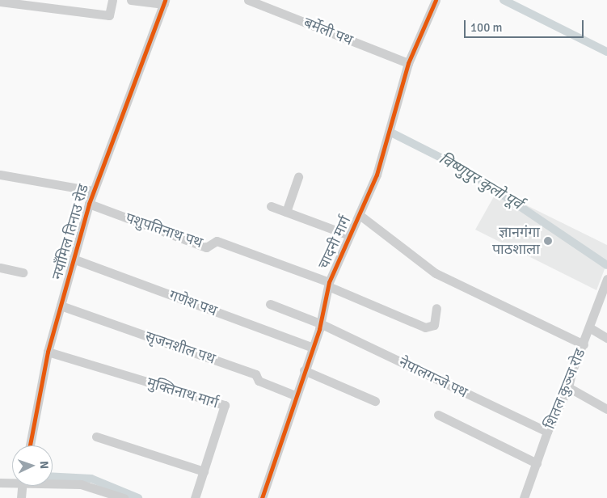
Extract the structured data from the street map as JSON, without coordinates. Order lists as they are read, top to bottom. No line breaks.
{"streets":{"street":["बर्मेली पथ","पशुपतिनाथ पथ","नयाँमिल तिनाउ रोड","चादनी मार्ग","गणेश पथ","सृजनशील पथ","नेपालगन्जे पथ","शितल कुञ्ज रोड","मुक्तिनाथ मार्ग"]},"crossings":[["बर्मेली पथ","चादनी मार्ग"],["पशुपतिनाथ पथ","नयाँमिल तिनाउ रोड"],["पशुपतिनाथ पथ","चादनी मार्ग"],["नयाँमिल तिनाउ रोड","गणेश पथ"],["नयाँमिल तिनाउ रोड","सृजनशील पथ"],["नयाँमिल तिनाउ रोड","मुक्तिनाथ मार्ग"],["चादनी मार्ग","गणेश पथ"],["चादनी मार्ग","सृजनशील पथ"],["चादनी मार्ग","नेपालगन्जे पथ"],["नेपालगन्जे पथ","शितल कुञ्ज रोड"]],"water":["विष्णुपुर कुलो पूर्व"],"places":["ज्ञानगंगा पाठशाला"],"scale_bar":"100 m","north":"right"}
